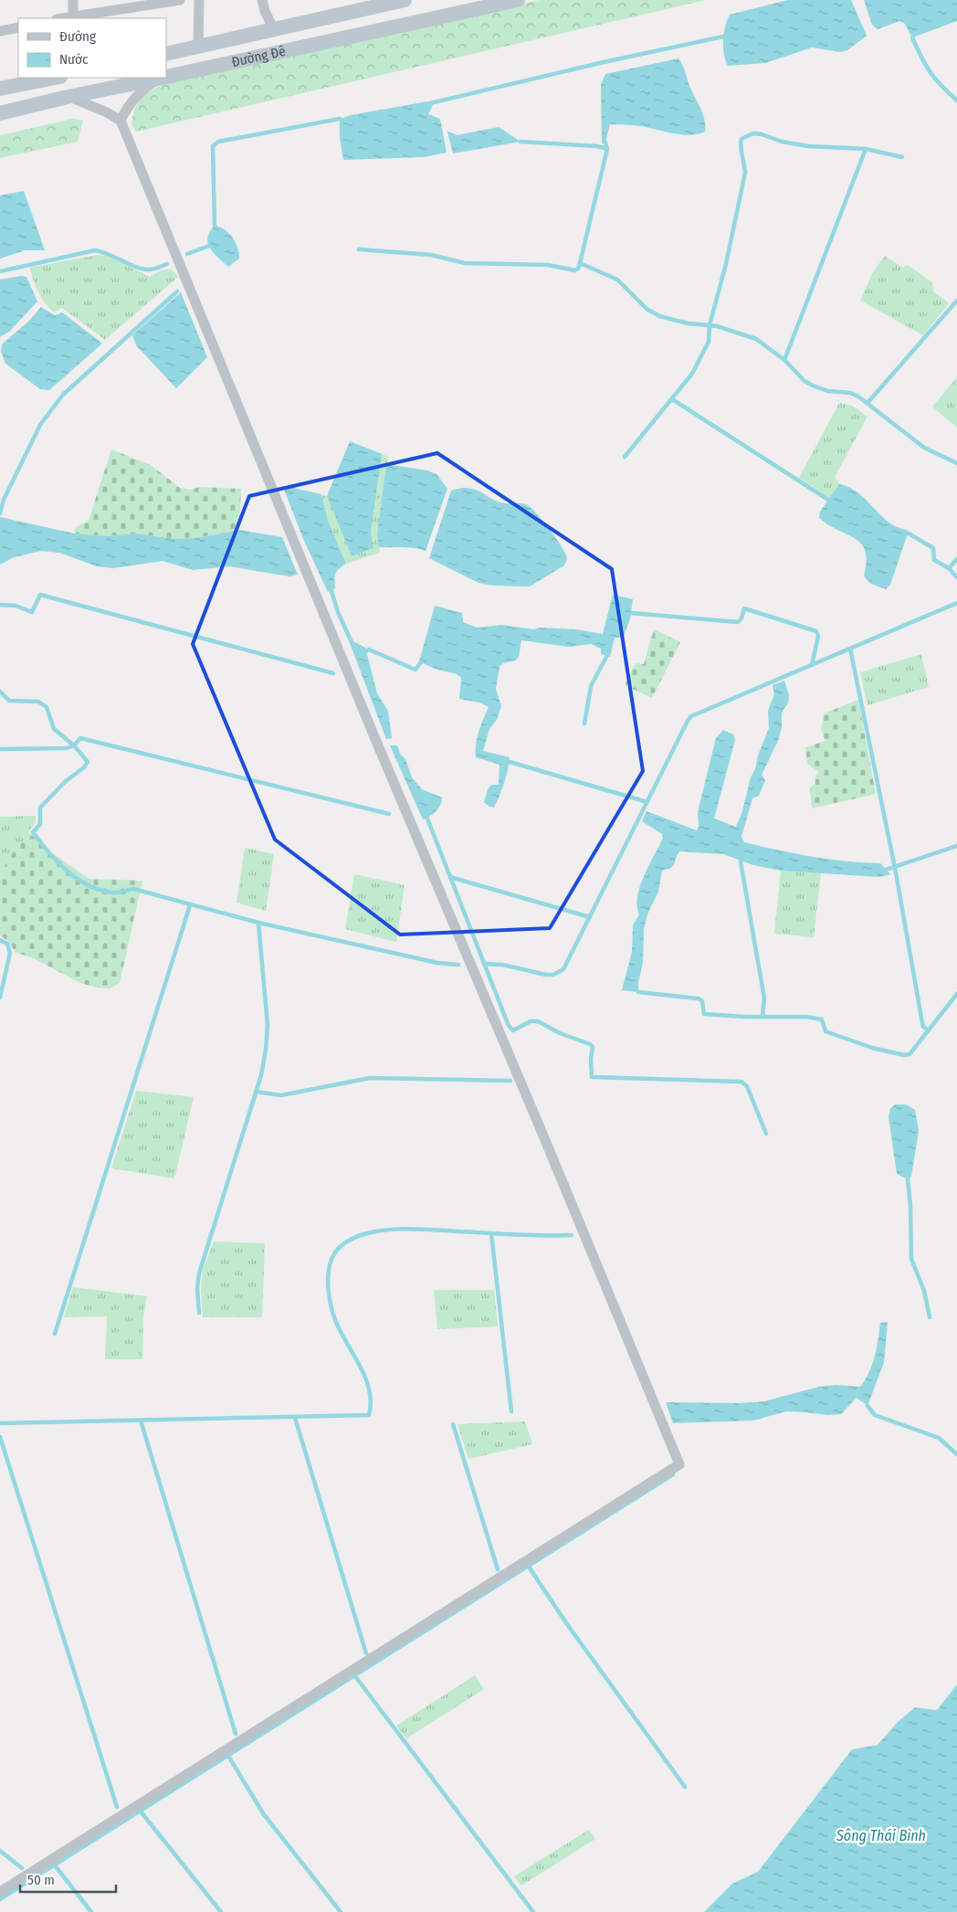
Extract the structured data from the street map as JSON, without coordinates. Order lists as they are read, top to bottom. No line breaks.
{"streets":{"street":["Đường Đê"]},"water":["Sông Thái Bình"],"legend":["Đường","Nước"],"scale_bar":"50 m"}
